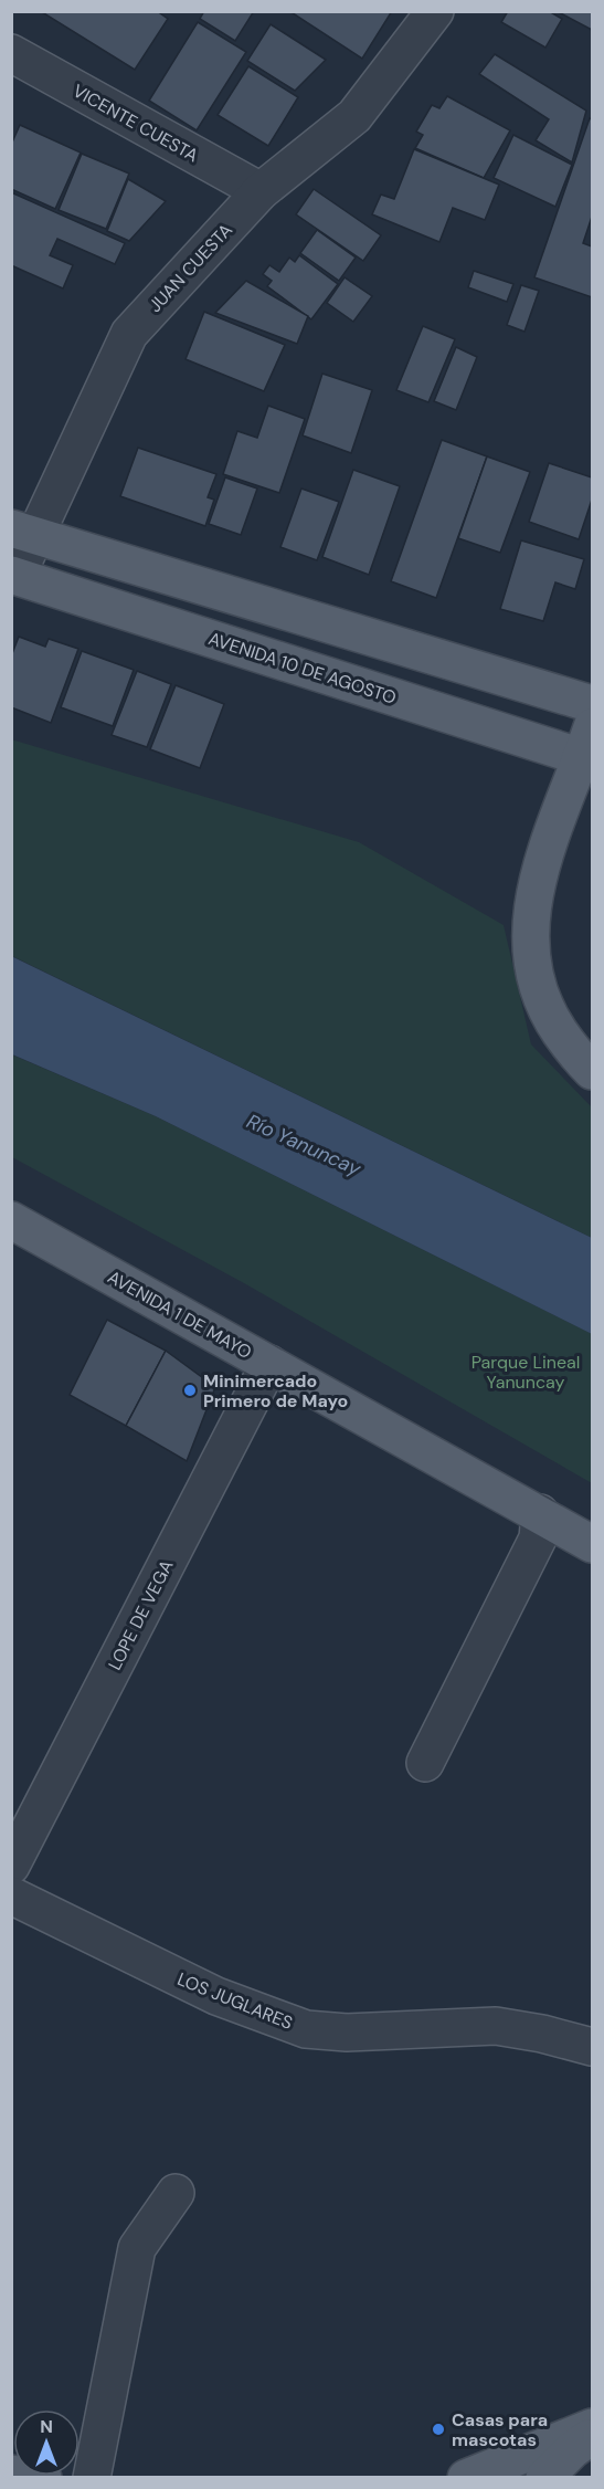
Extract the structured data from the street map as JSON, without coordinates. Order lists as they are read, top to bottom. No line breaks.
{"streets":{"main road":["AVENIDA 10 DE AGOSTO","AVENIDA 1 DE MAYO"],"street":["VICENTE CUESTA","JUAN CUESTA","LOPE DE VEGA","LOS JUGLARES"]},"crossings":[["VICENTE CUESTA","JUAN CUESTA"],["JUAN CUESTA","AVENIDA 10 DE AGOSTO"],["AVENIDA 1 DE MAYO","LOPE DE VEGA"]],"water":["Río Yanuncay"],"parks":["Parque Lineal Yanuncay"],"places":["Minimercado Primero de Mayo","Casas para mascotas"],"north":"top"}
